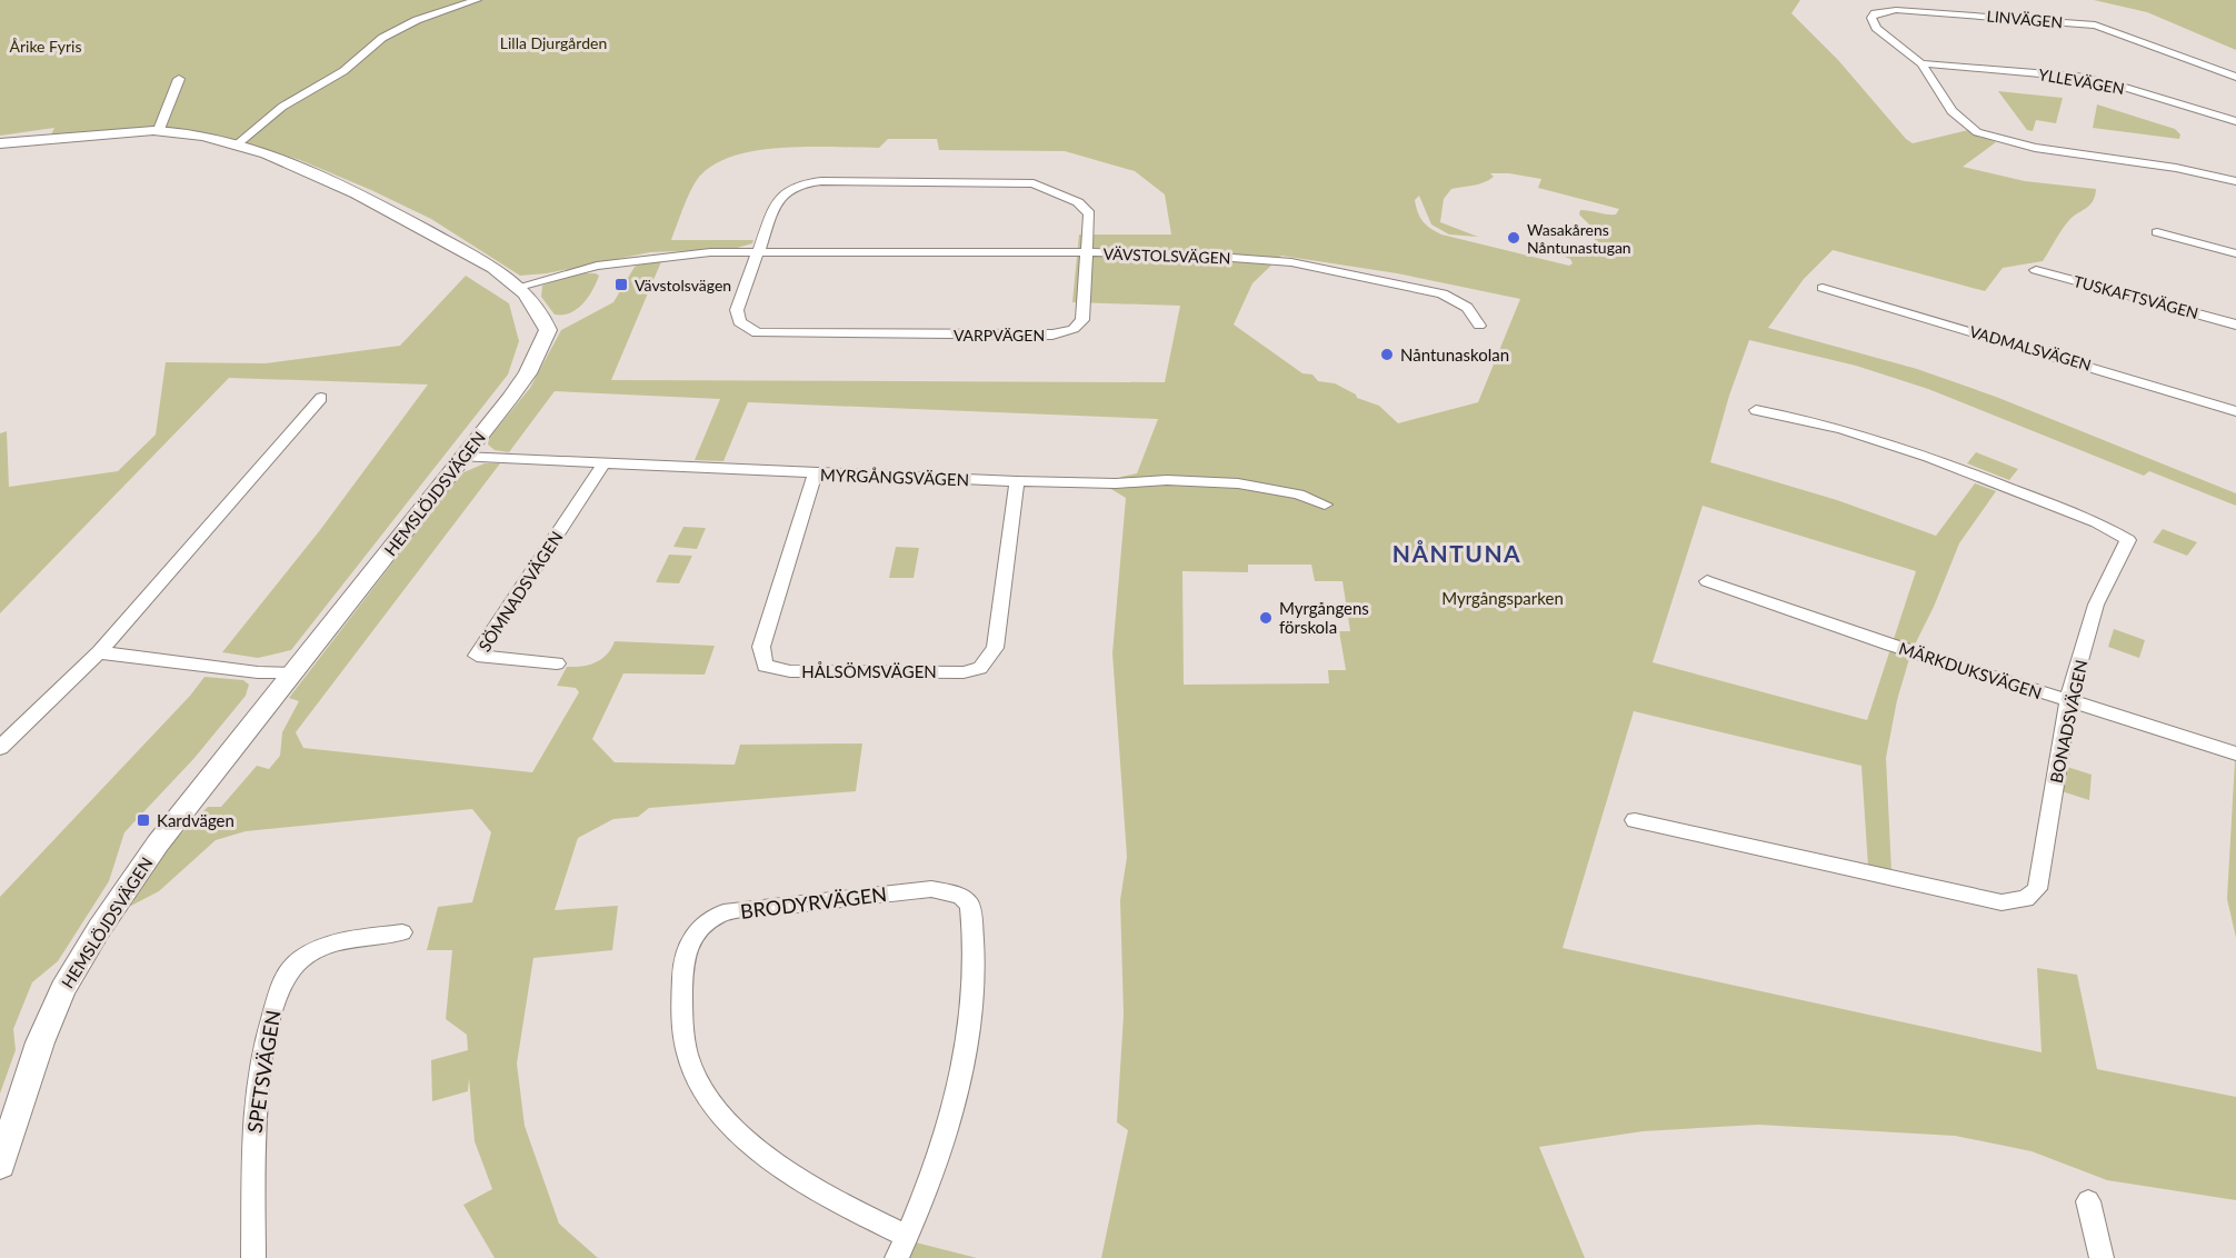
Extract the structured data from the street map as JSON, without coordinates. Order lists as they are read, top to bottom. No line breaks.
{"streets":{"street":["LINVÄGEN","YLLEVÄGEN","VÄVSTOLSVÄGEN","TUSKAFTSVÄGEN","VARPVÄGEN","VADMALSVÄGEN","MYRGÅNGSVÄGEN","HEMSLÖJDSVÄGEN","SÖMNADSVÄGEN","MÄRKDUKSVÄGEN","HÅLSÖMSVÄGEN","BONADSVÄGEN","BRODYRVÄGEN","SPETSVÄGEN"]},"crossings":[["LINVÄGEN","YLLEVÄGEN"],["VÄVSTOLSVÄGEN","VARPVÄGEN"],["VÄVSTOLSVÄGEN","HEMSLÖJDSVÄGEN"],["MYRGÅNGSVÄGEN","HEMSLÖJDSVÄGEN"],["MYRGÅNGSVÄGEN","SÖMNADSVÄGEN"],["MYRGÅNGSVÄGEN","HÅLSÖMSVÄGEN"],["MÄRKDUKSVÄGEN","BONADSVÄGEN"]],"districts":["NÅNTUNA"],"parks":["Lilla Djurgården","Årike Fyris","Myrgångsparken"],"places":{"other":["Wasakårens Nåntunastugan","Nåntunaskolan","Myrgångens förskola"],"transit":["Vävstolsvägen","Kardvägen"]}}
